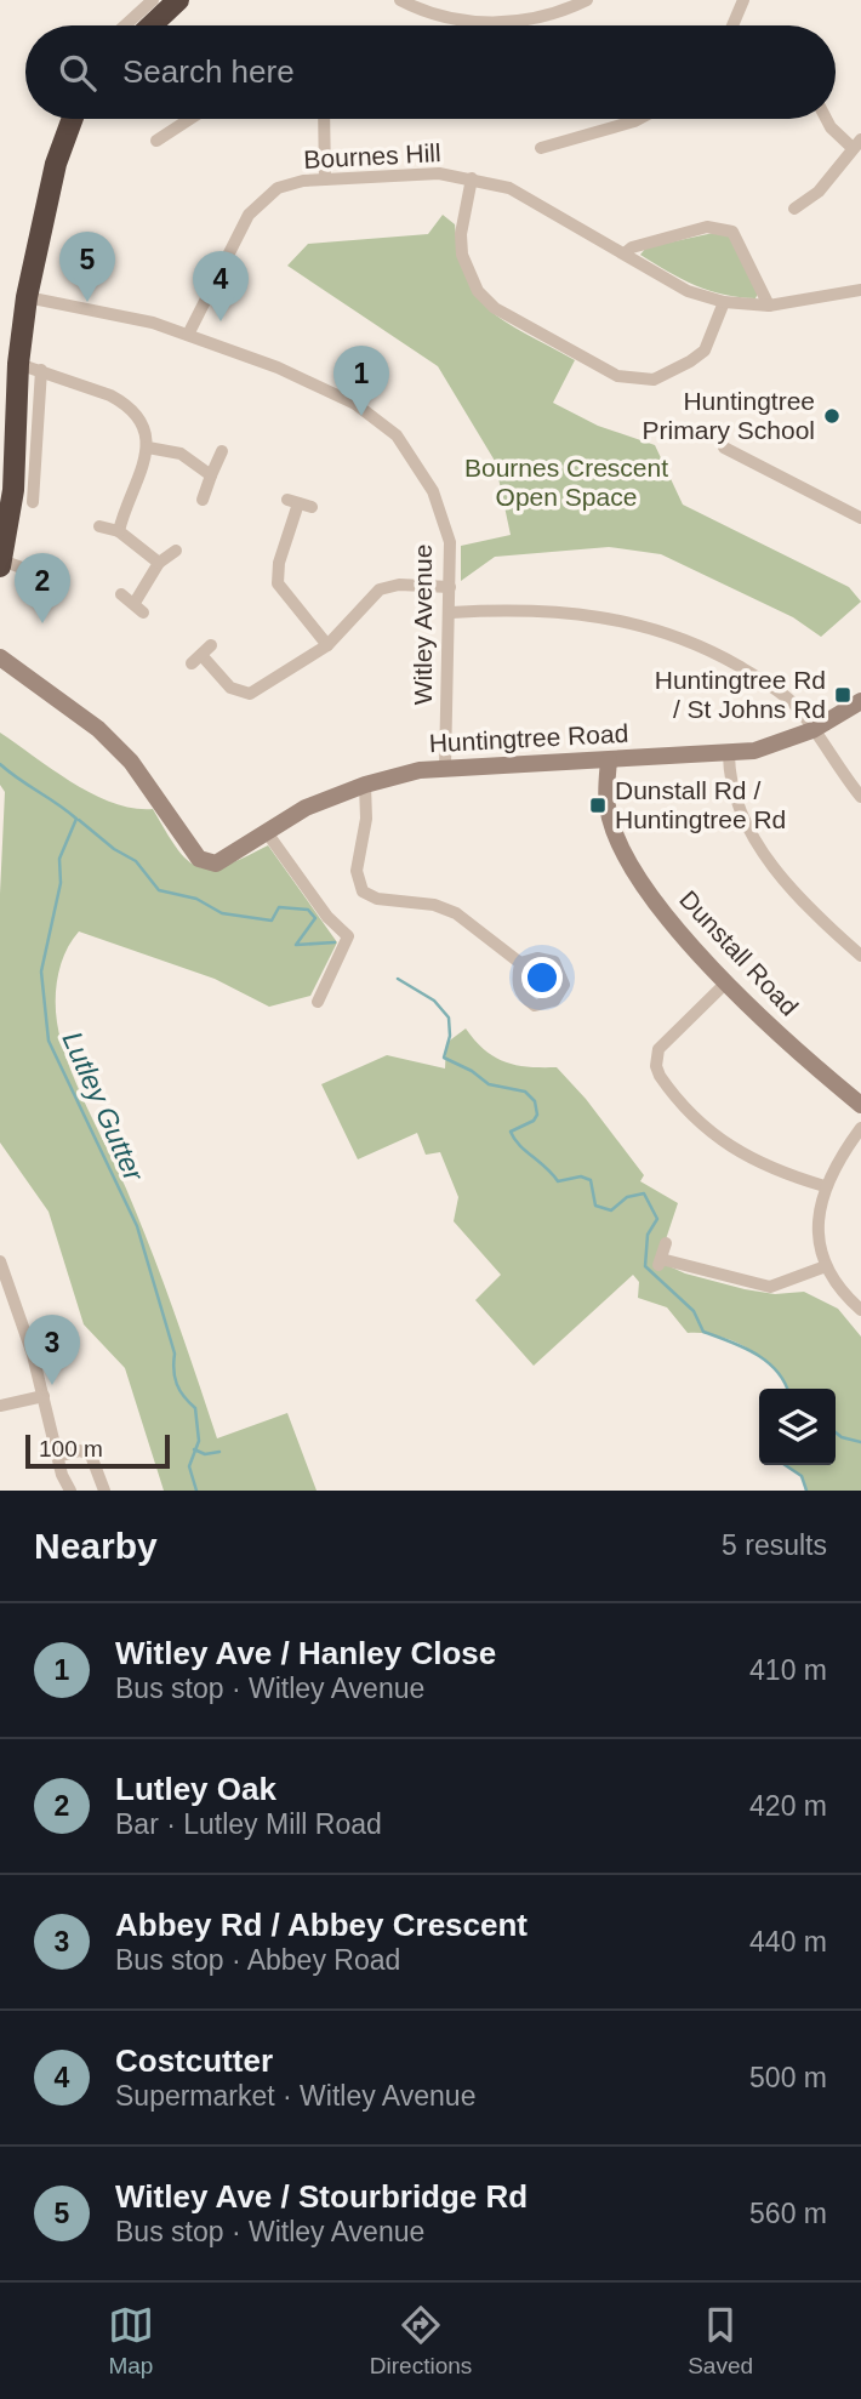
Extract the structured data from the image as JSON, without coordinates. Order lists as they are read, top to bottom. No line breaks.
{"streets":{"street":["Bournes Hill","Witley Avenue","Huntingtree Road","Dunstall Road"]},"crossings":[["Bournes Hill","Witley Avenue"],["Witley Avenue","Huntingtree Road"],["Huntingtree Road","Dunstall Road"]],"water":["Lutley Gutter"],"parks":["Bournes Crescent Open Space"],"places":{"other":["Huntingtree Primary School"],"transit":["Huntingtree Rd / St Johns Rd","Dunstall Rd / Huntingtree Rd"]},"scale_bar":"100 m","page":{"search":"Search here","pins":["5","4","1","2","3"],"scale":"100 m","heading":["Nearby","5 results"],"list":[{"mark":"1","name":"Witley Ave / Hanley Close","note":"Bus stop · Witley Avenue","value":"410 m"},{"mark":"2","name":"Lutley Oak","note":"Bar · Lutley Mill Road","value":"420 m"},{"mark":"3","name":"Abbey Rd / Abbey Crescent","note":"Bus stop · Abbey Road","value":"440 m"},{"mark":"4","name":"Costcutter","note":"Supermarket · Witley Avenue","value":"500 m"},{"mark":"5","name":"Witley Ave / Stourbridge Rd","note":"Bus stop · Witley Avenue","value":"560 m"}],"nav":["Map","Directions","Saved"]}}
